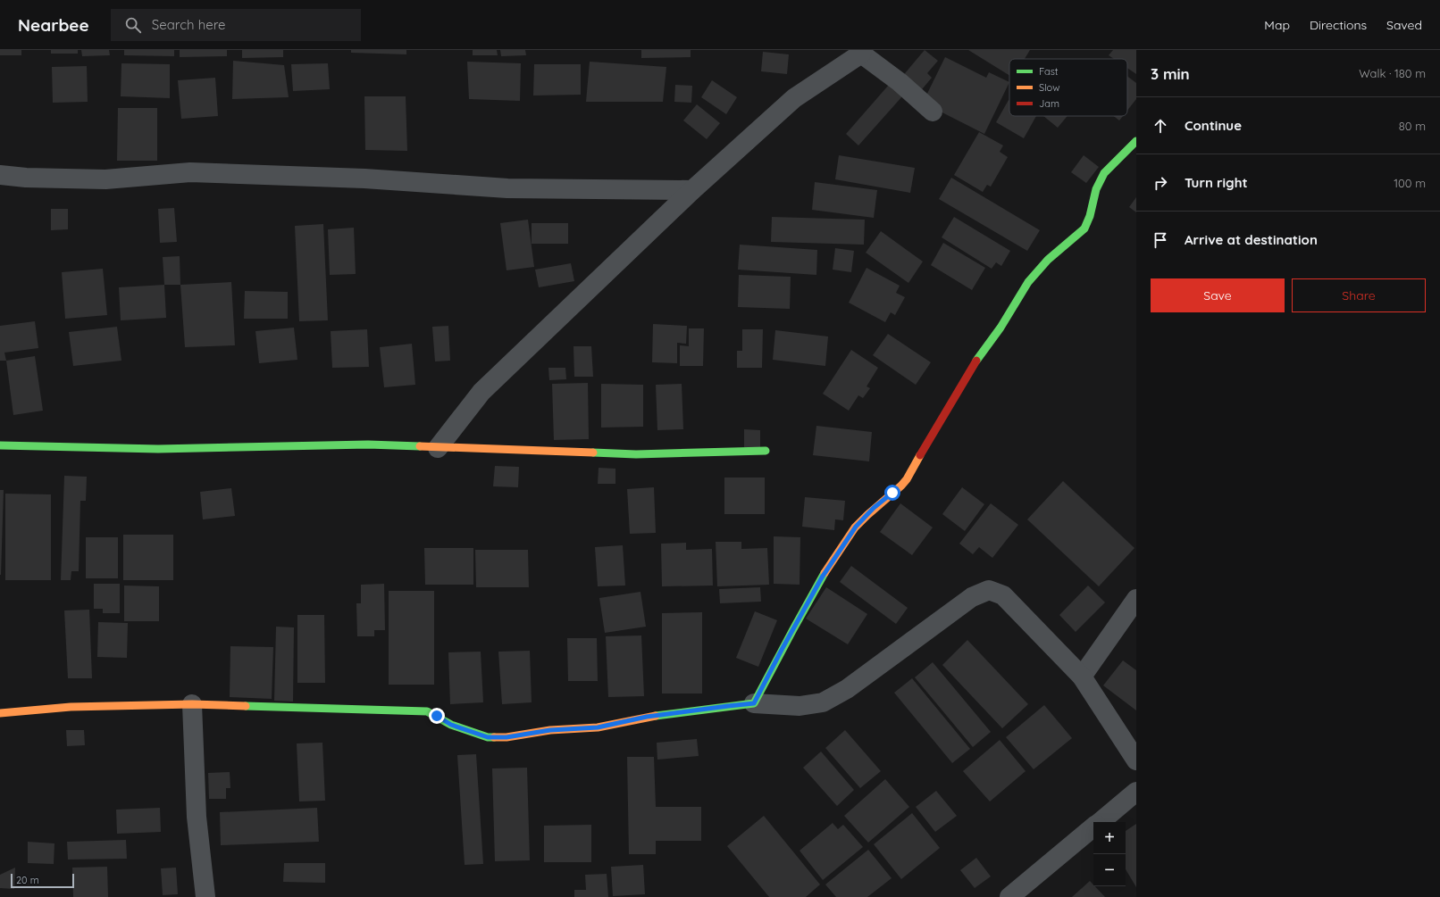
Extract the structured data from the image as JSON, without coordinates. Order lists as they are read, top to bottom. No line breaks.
{"legend":["Fast","Slow","Jam"],"scale_bar":"20 m","page":{"header":"Nearbee","search":"Search here","nav":["Map","Directions","Saved"],"heading":["3 min","Walk · 180 m"],"list":[["Continue","80 m"],["Turn right","100 m"],"Arrive at destination"],"buttons":["Save","Share"],"map_buttons":["+","−"],"scale":"20 m"}}
